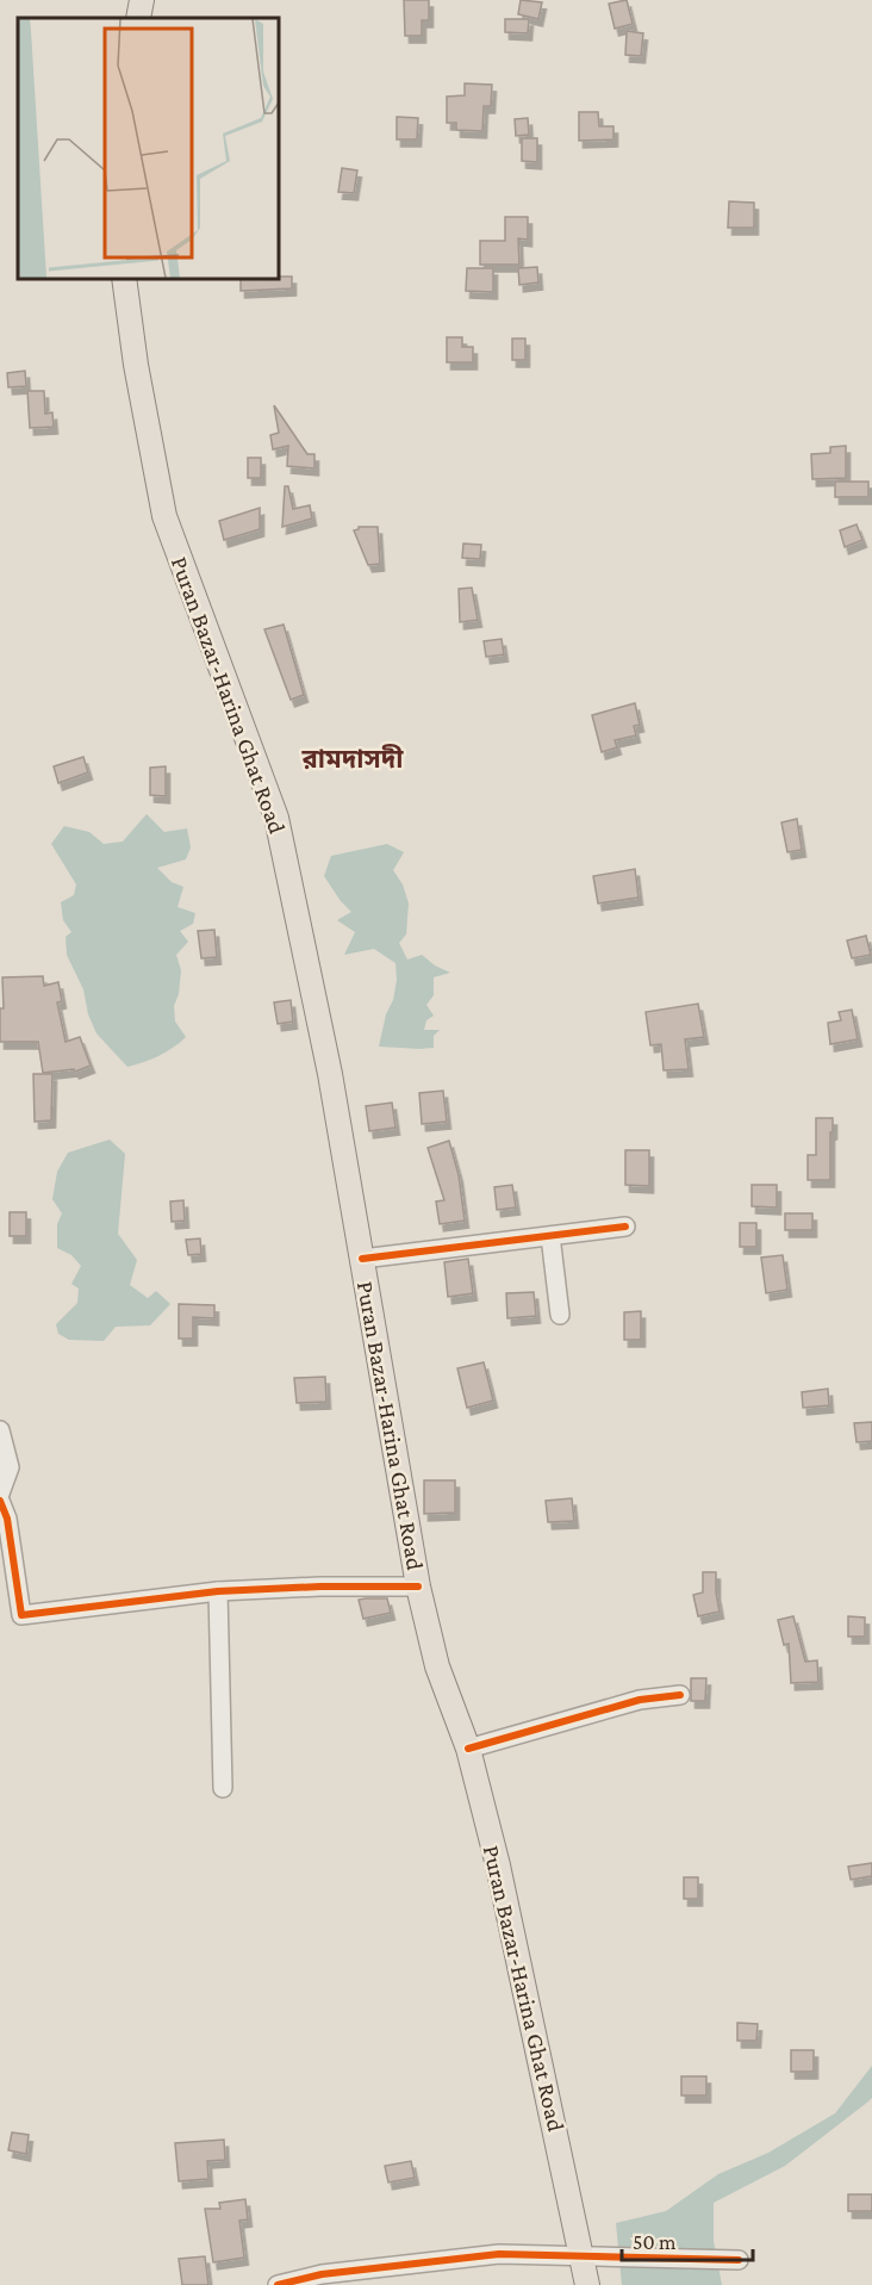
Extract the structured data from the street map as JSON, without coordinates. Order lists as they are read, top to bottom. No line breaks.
{"streets":{"main road":["Puran Bazar-Harina Ghat Road"]},"districts":["রামদাসদী"],"scale_bar":"50 m"}
